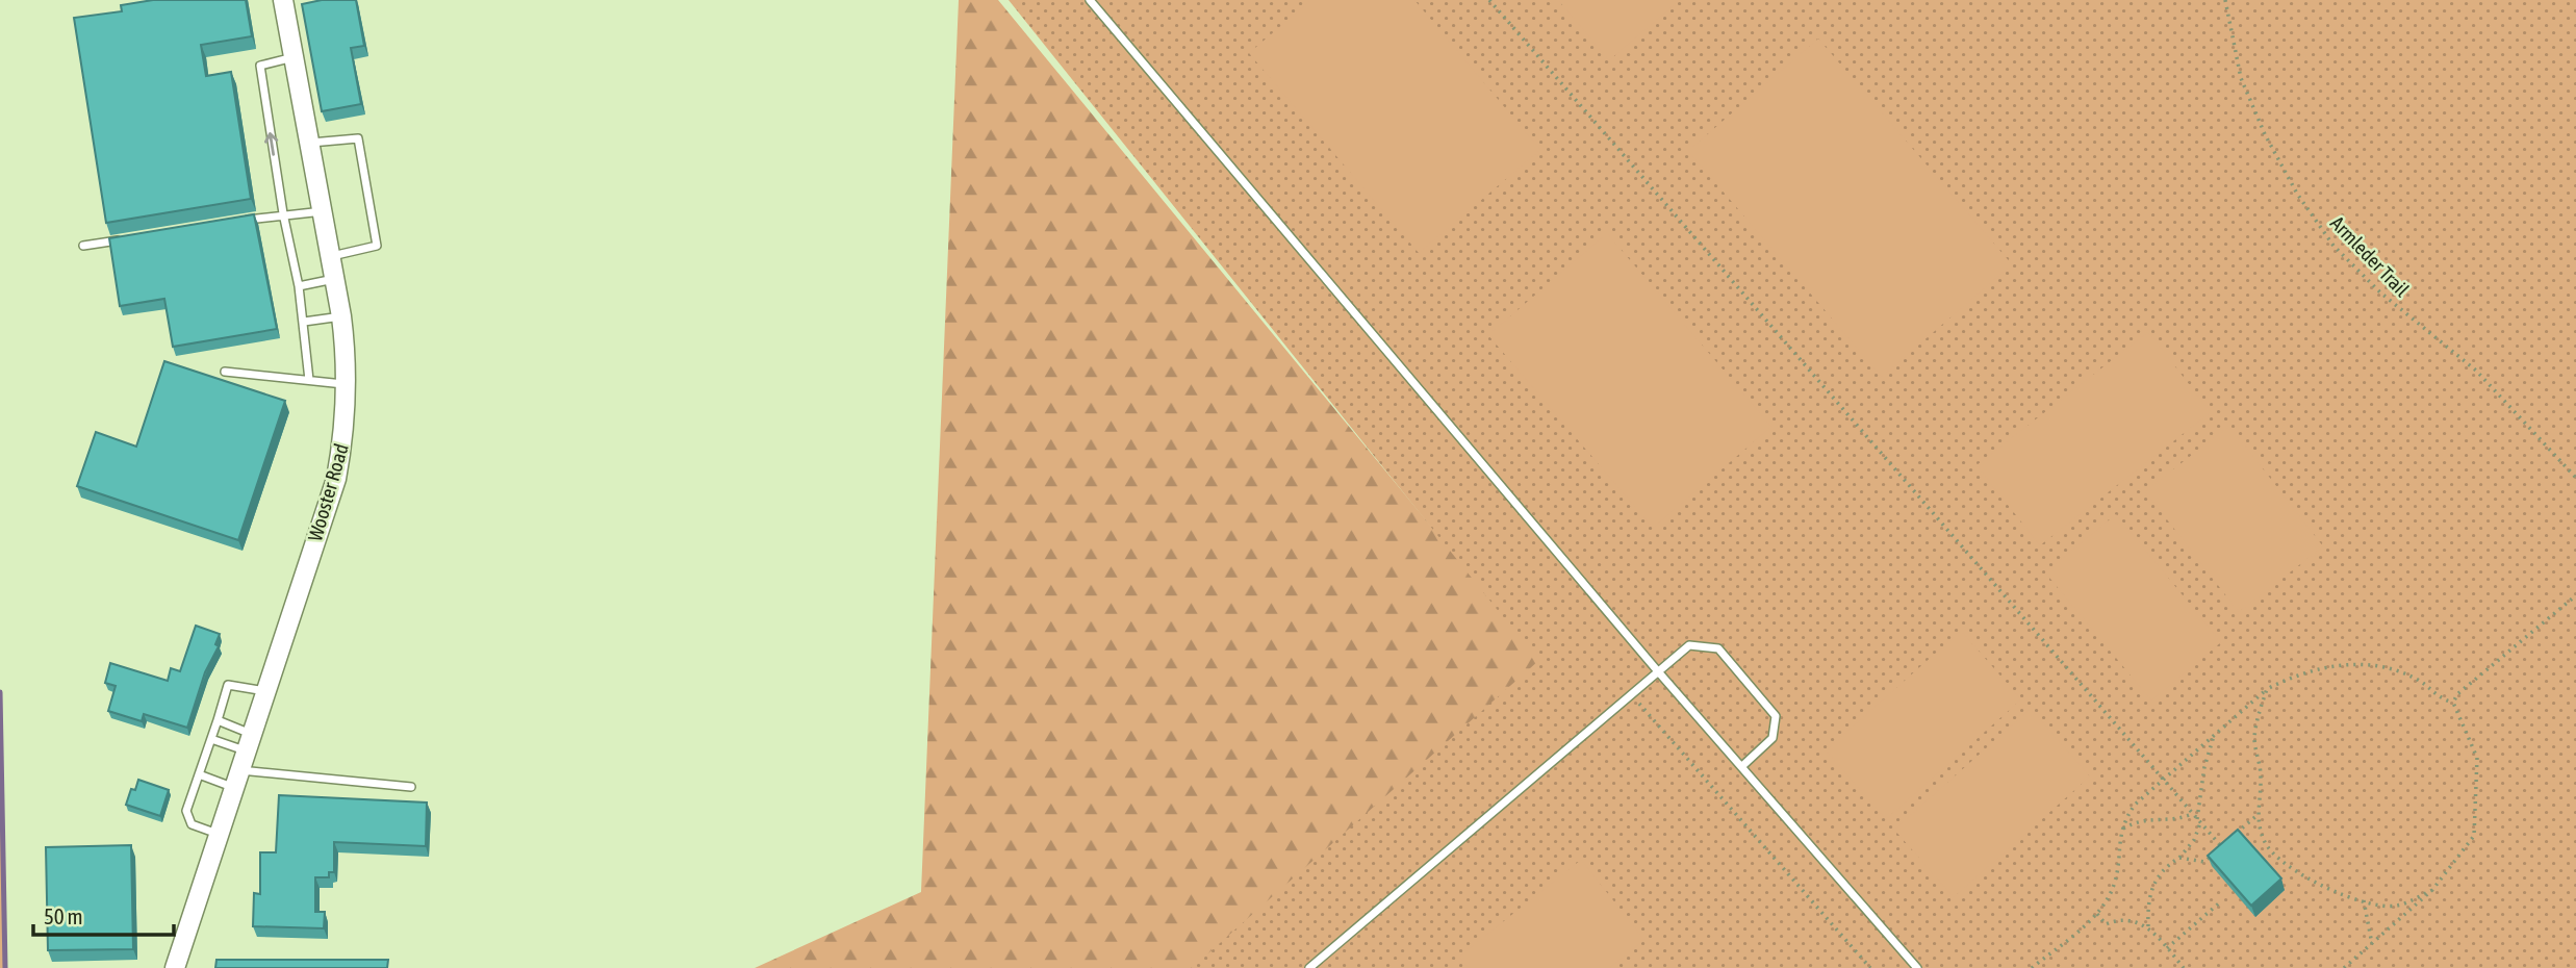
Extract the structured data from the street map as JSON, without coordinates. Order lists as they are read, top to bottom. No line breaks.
{"streets":{"street":["Wooster Road"],"path":["Armleder Trail"]},"scale_bar":"50 m"}
